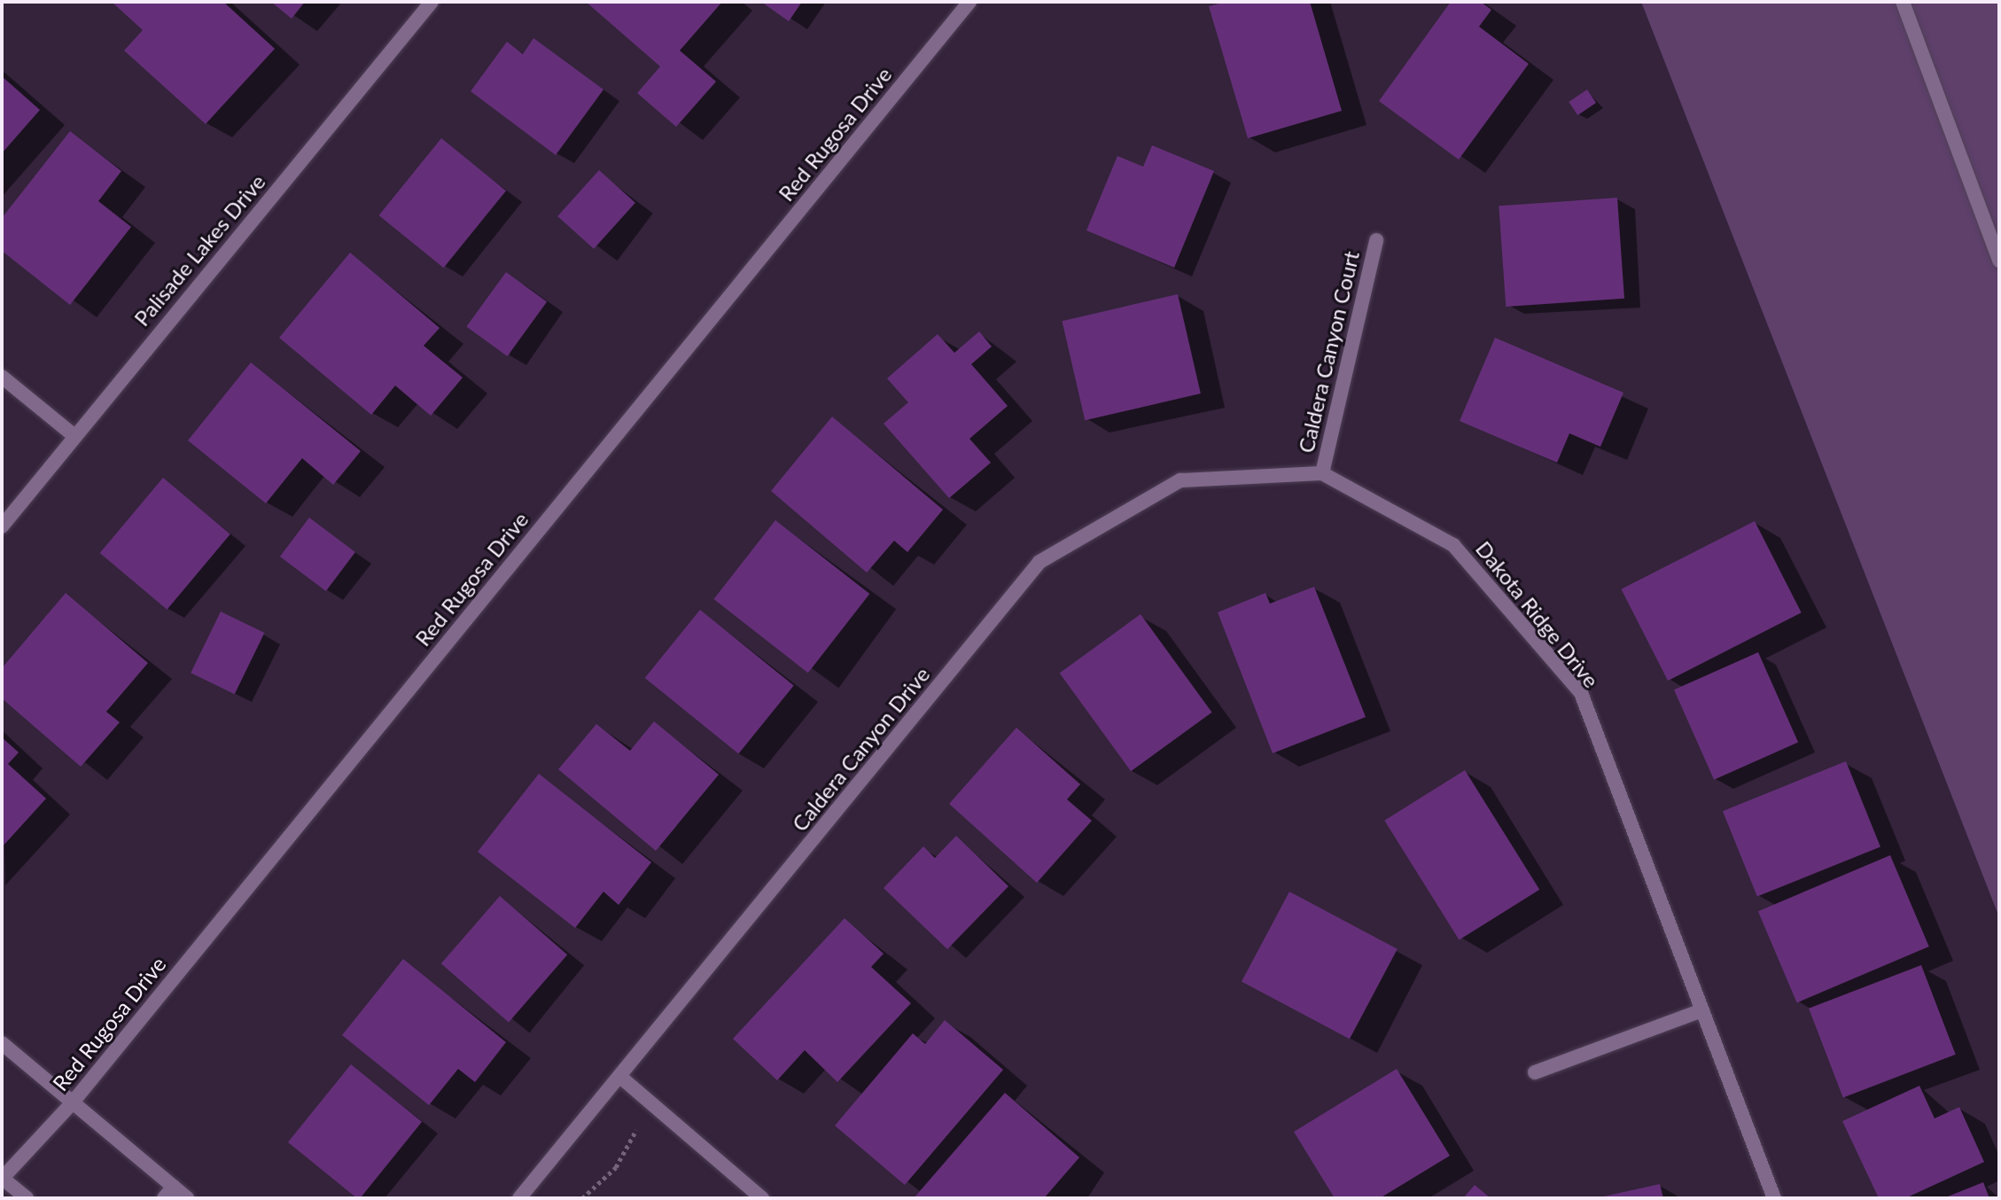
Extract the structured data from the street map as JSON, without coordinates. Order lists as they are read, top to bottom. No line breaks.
{"streets":{"street":["Red Rugosa Drive","Palisade Lakes Drive","Caldera Canyon Court","Dakota Ridge Drive","Caldera Canyon Drive"]},"crossings":[["Caldera Canyon Court","Dakota Ridge Drive"],["Caldera Canyon Court","Caldera Canyon Drive"],["Dakota Ridge Drive","Caldera Canyon Drive"]]}
